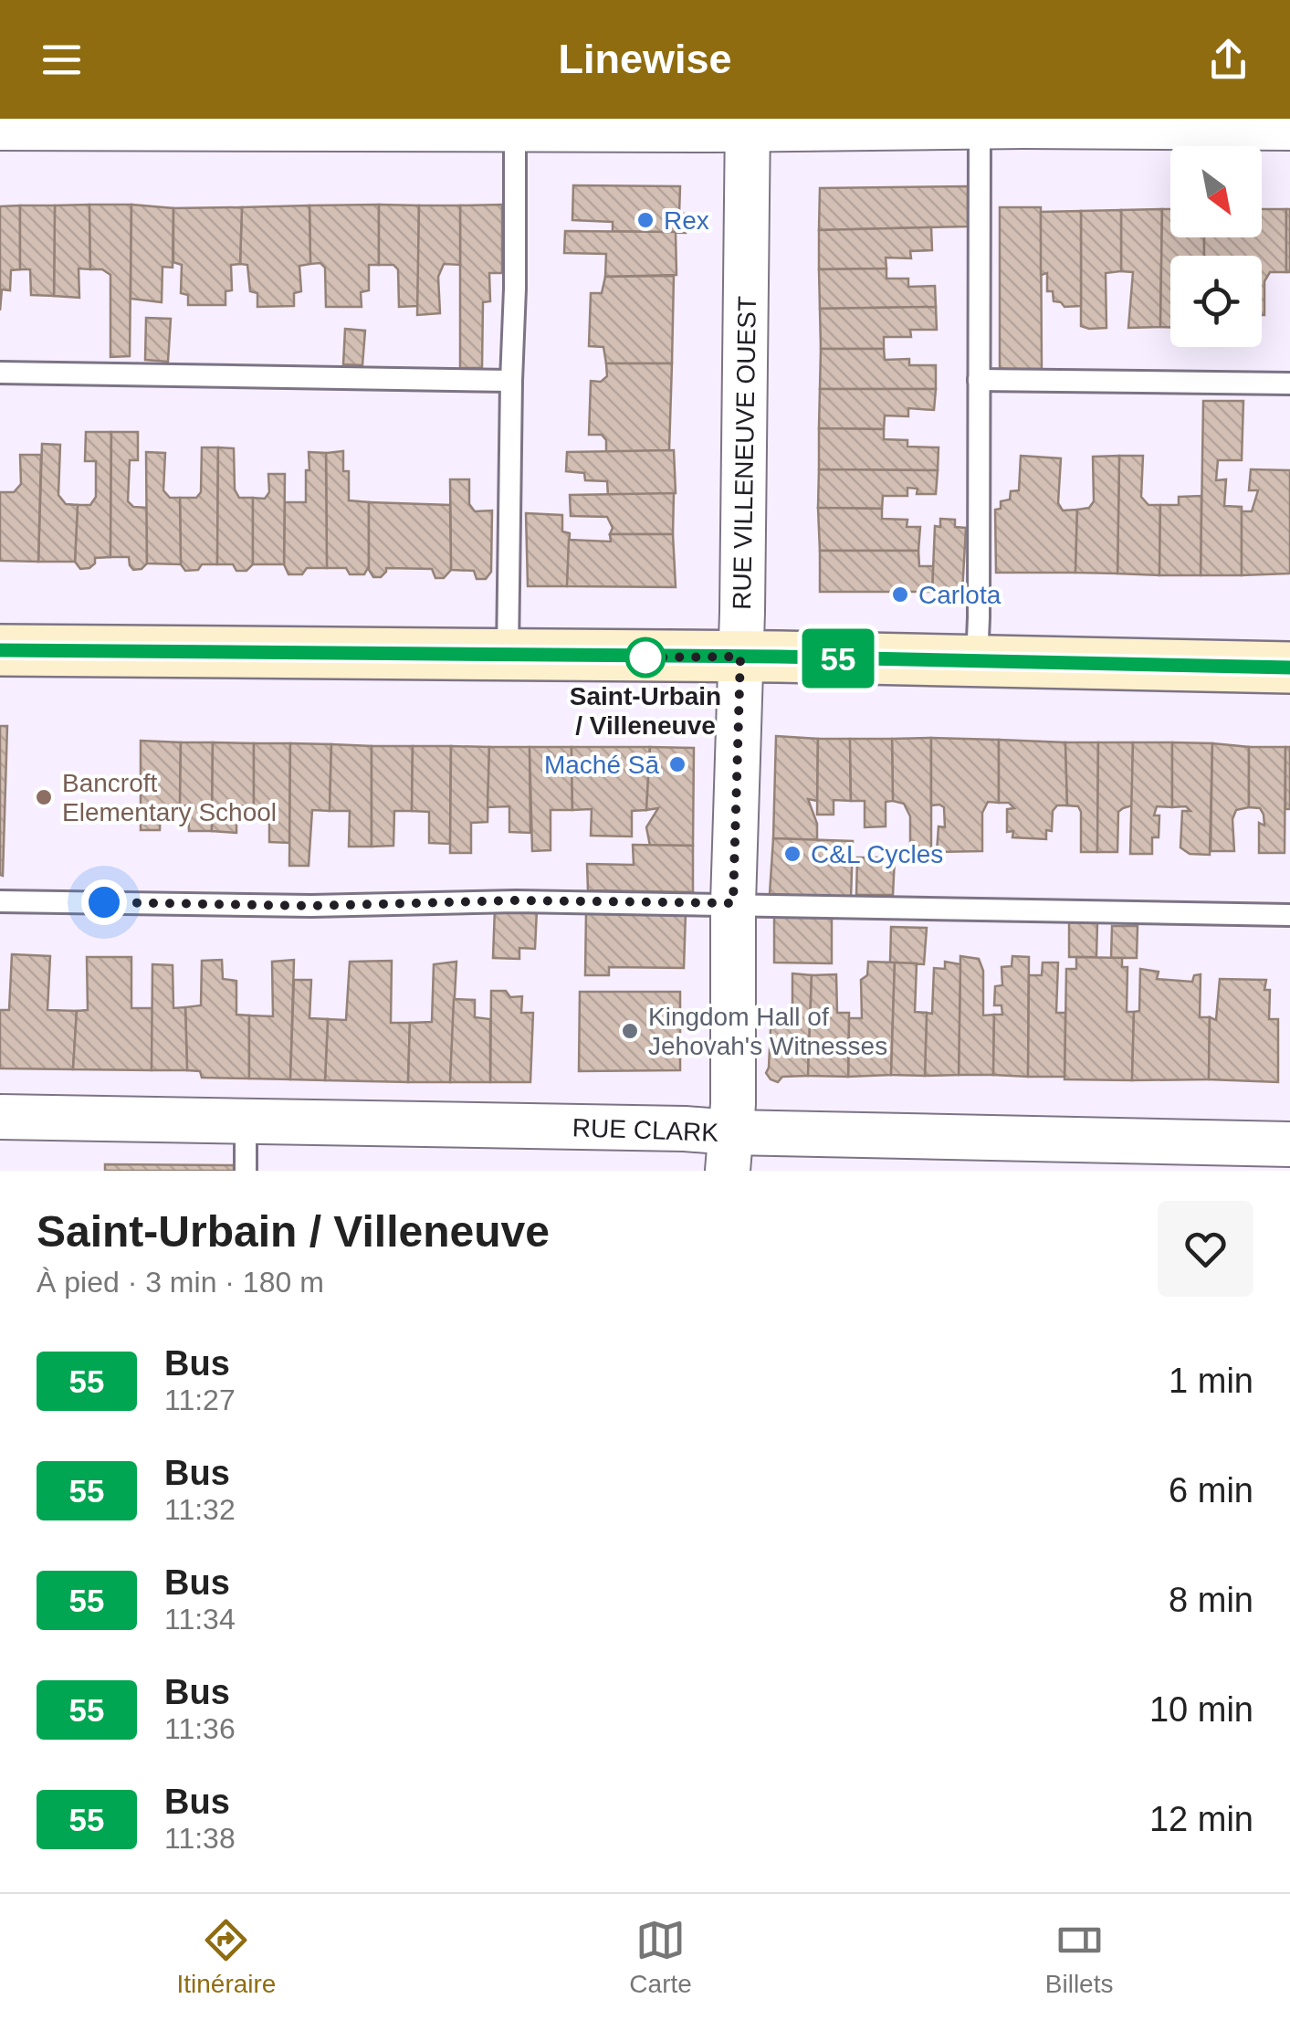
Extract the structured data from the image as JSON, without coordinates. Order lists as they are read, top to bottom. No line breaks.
{"streets":{"street":["RUE VILLENEUVE OUEST","RUE CLARK"]},"crossings":[["RUE VILLENEUVE OUEST","RUE CLARK"]],"places":["Rex","Carlota","Saint-Urbain / Villeneuve","Maché Sā","Bancroft Elementary School","C&L Cycles","Kingdom Hall of Jehovah's Witnesses"],"lines":["bus line 55"],"north":"bottom right","page":{"header":"Linewise","on_map":"55","heading":["Saint-Urbain / Villeneuve","À pied · 3 min · 180 m"],"list":[{"mark":"55","name":"Bus","note":"11:27","value":"1 min"},{"mark":"55","name":"Bus","note":"11:32","value":"6 min"},{"mark":"55","name":"Bus","note":"11:34","value":"8 min"},{"mark":"55","name":"Bus","note":"11:36","value":"10 min"},{"mark":"55","name":"Bus","note":"11:38","value":"12 min"}],"tabs":["Itinéraire","Carte","Billets"]}}
